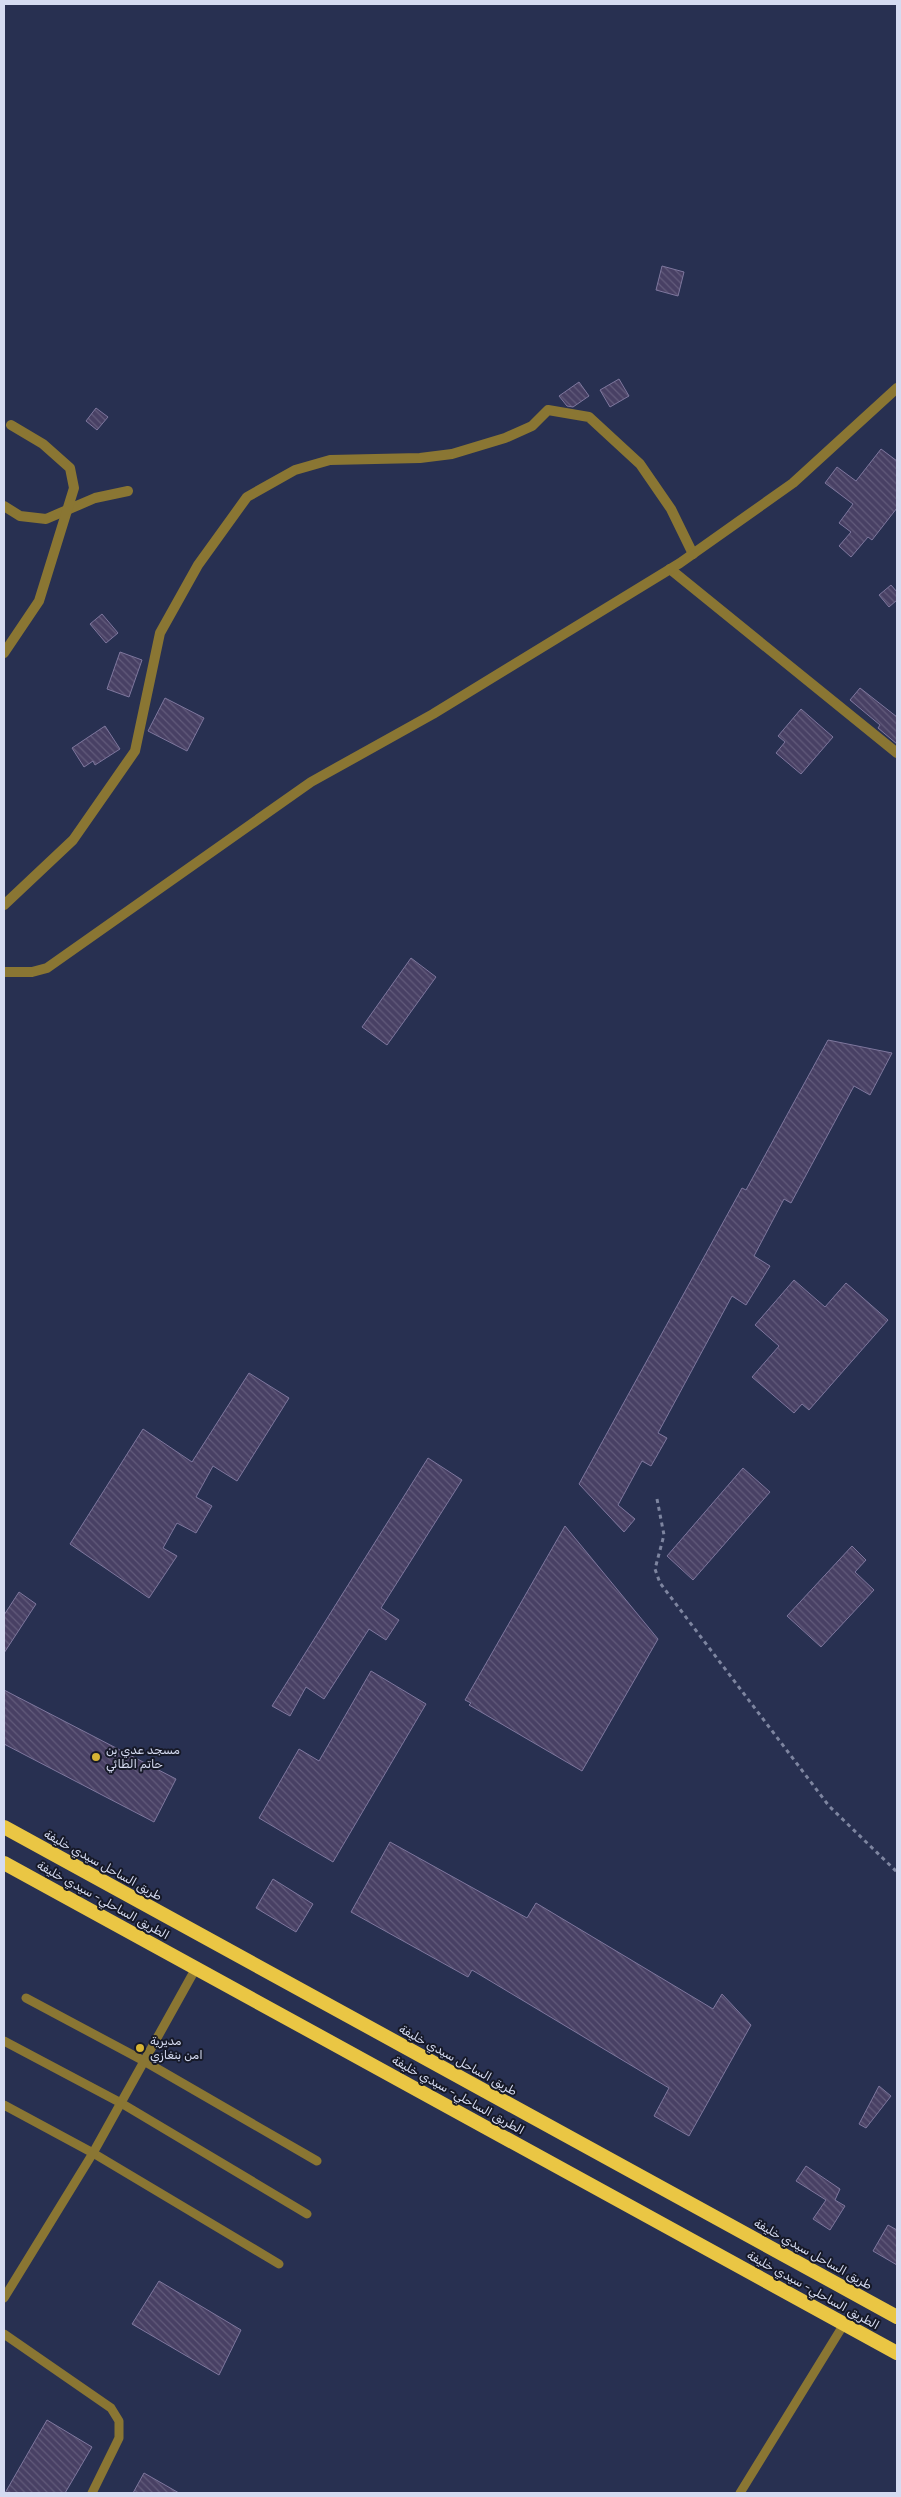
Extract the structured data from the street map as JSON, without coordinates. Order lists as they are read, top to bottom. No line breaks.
{"streets":{"highway":["طريق الساحل سيدي خليفة","الطريق الساحلي- سيدي خليفة"]},"places":["مسجد عدي بن حاتم الطائي","مديرية امن بنغازي"]}
